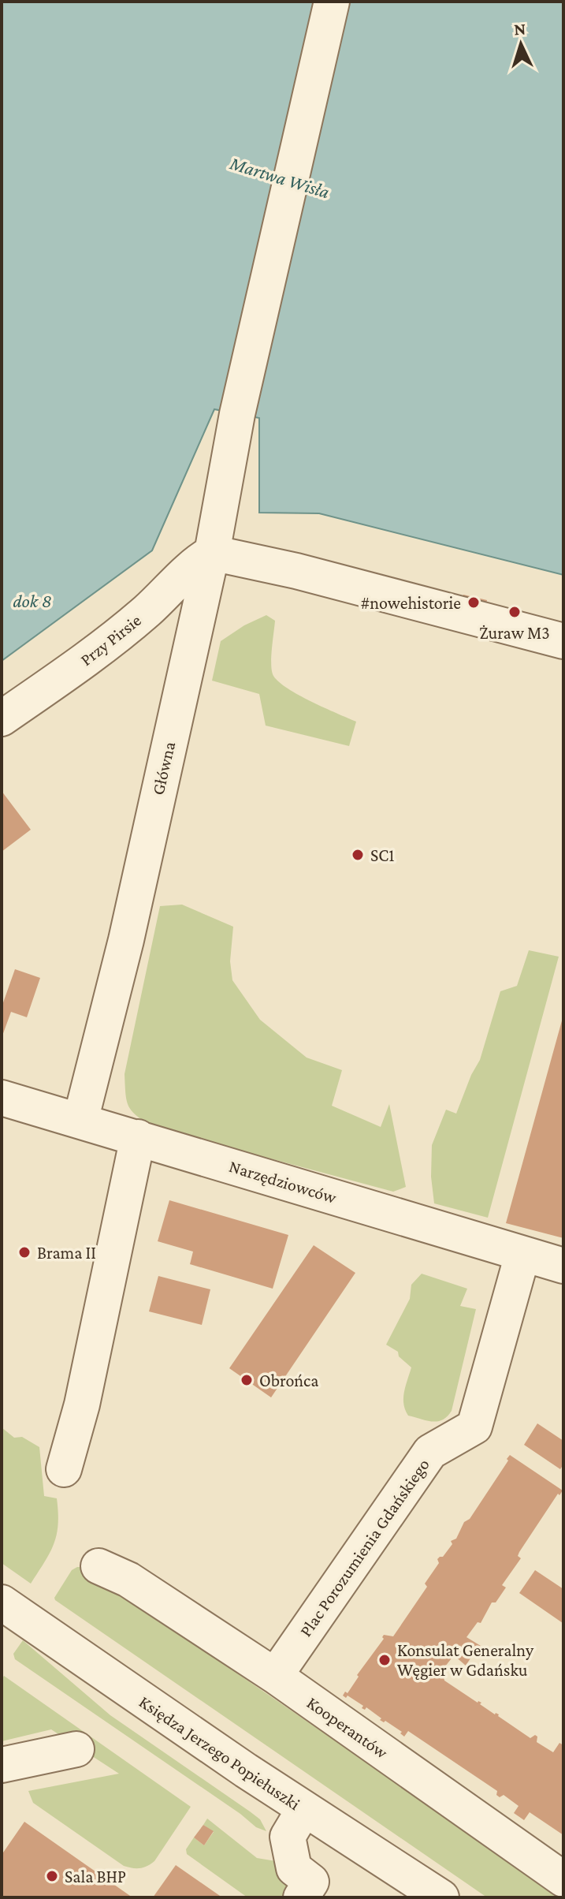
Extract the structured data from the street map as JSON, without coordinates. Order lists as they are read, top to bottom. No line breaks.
{"streets":{"street":["Przy Pirsie","Główna","Narzędziowców","Plac Porozumienia Gdańskiego","Kooperantów","Księdza Jerzego Popiełuszki"]},"crossings":[["Przy Pirsie","Główna"],["Główna","Narzędziowców"],["Narzędziowców","Plac Porozumienia Gdańskiego"],["Plac Porozumienia Gdańskiego","Kooperantów"]],"water":["Martwa Wisła","dok 8"],"places":["#nowehistorie","Żuraw M3","SC1","Brama II","Obrońca","Konsulat Generalny Węgier w Gdańsku","Sala BHP"],"north":"top"}
